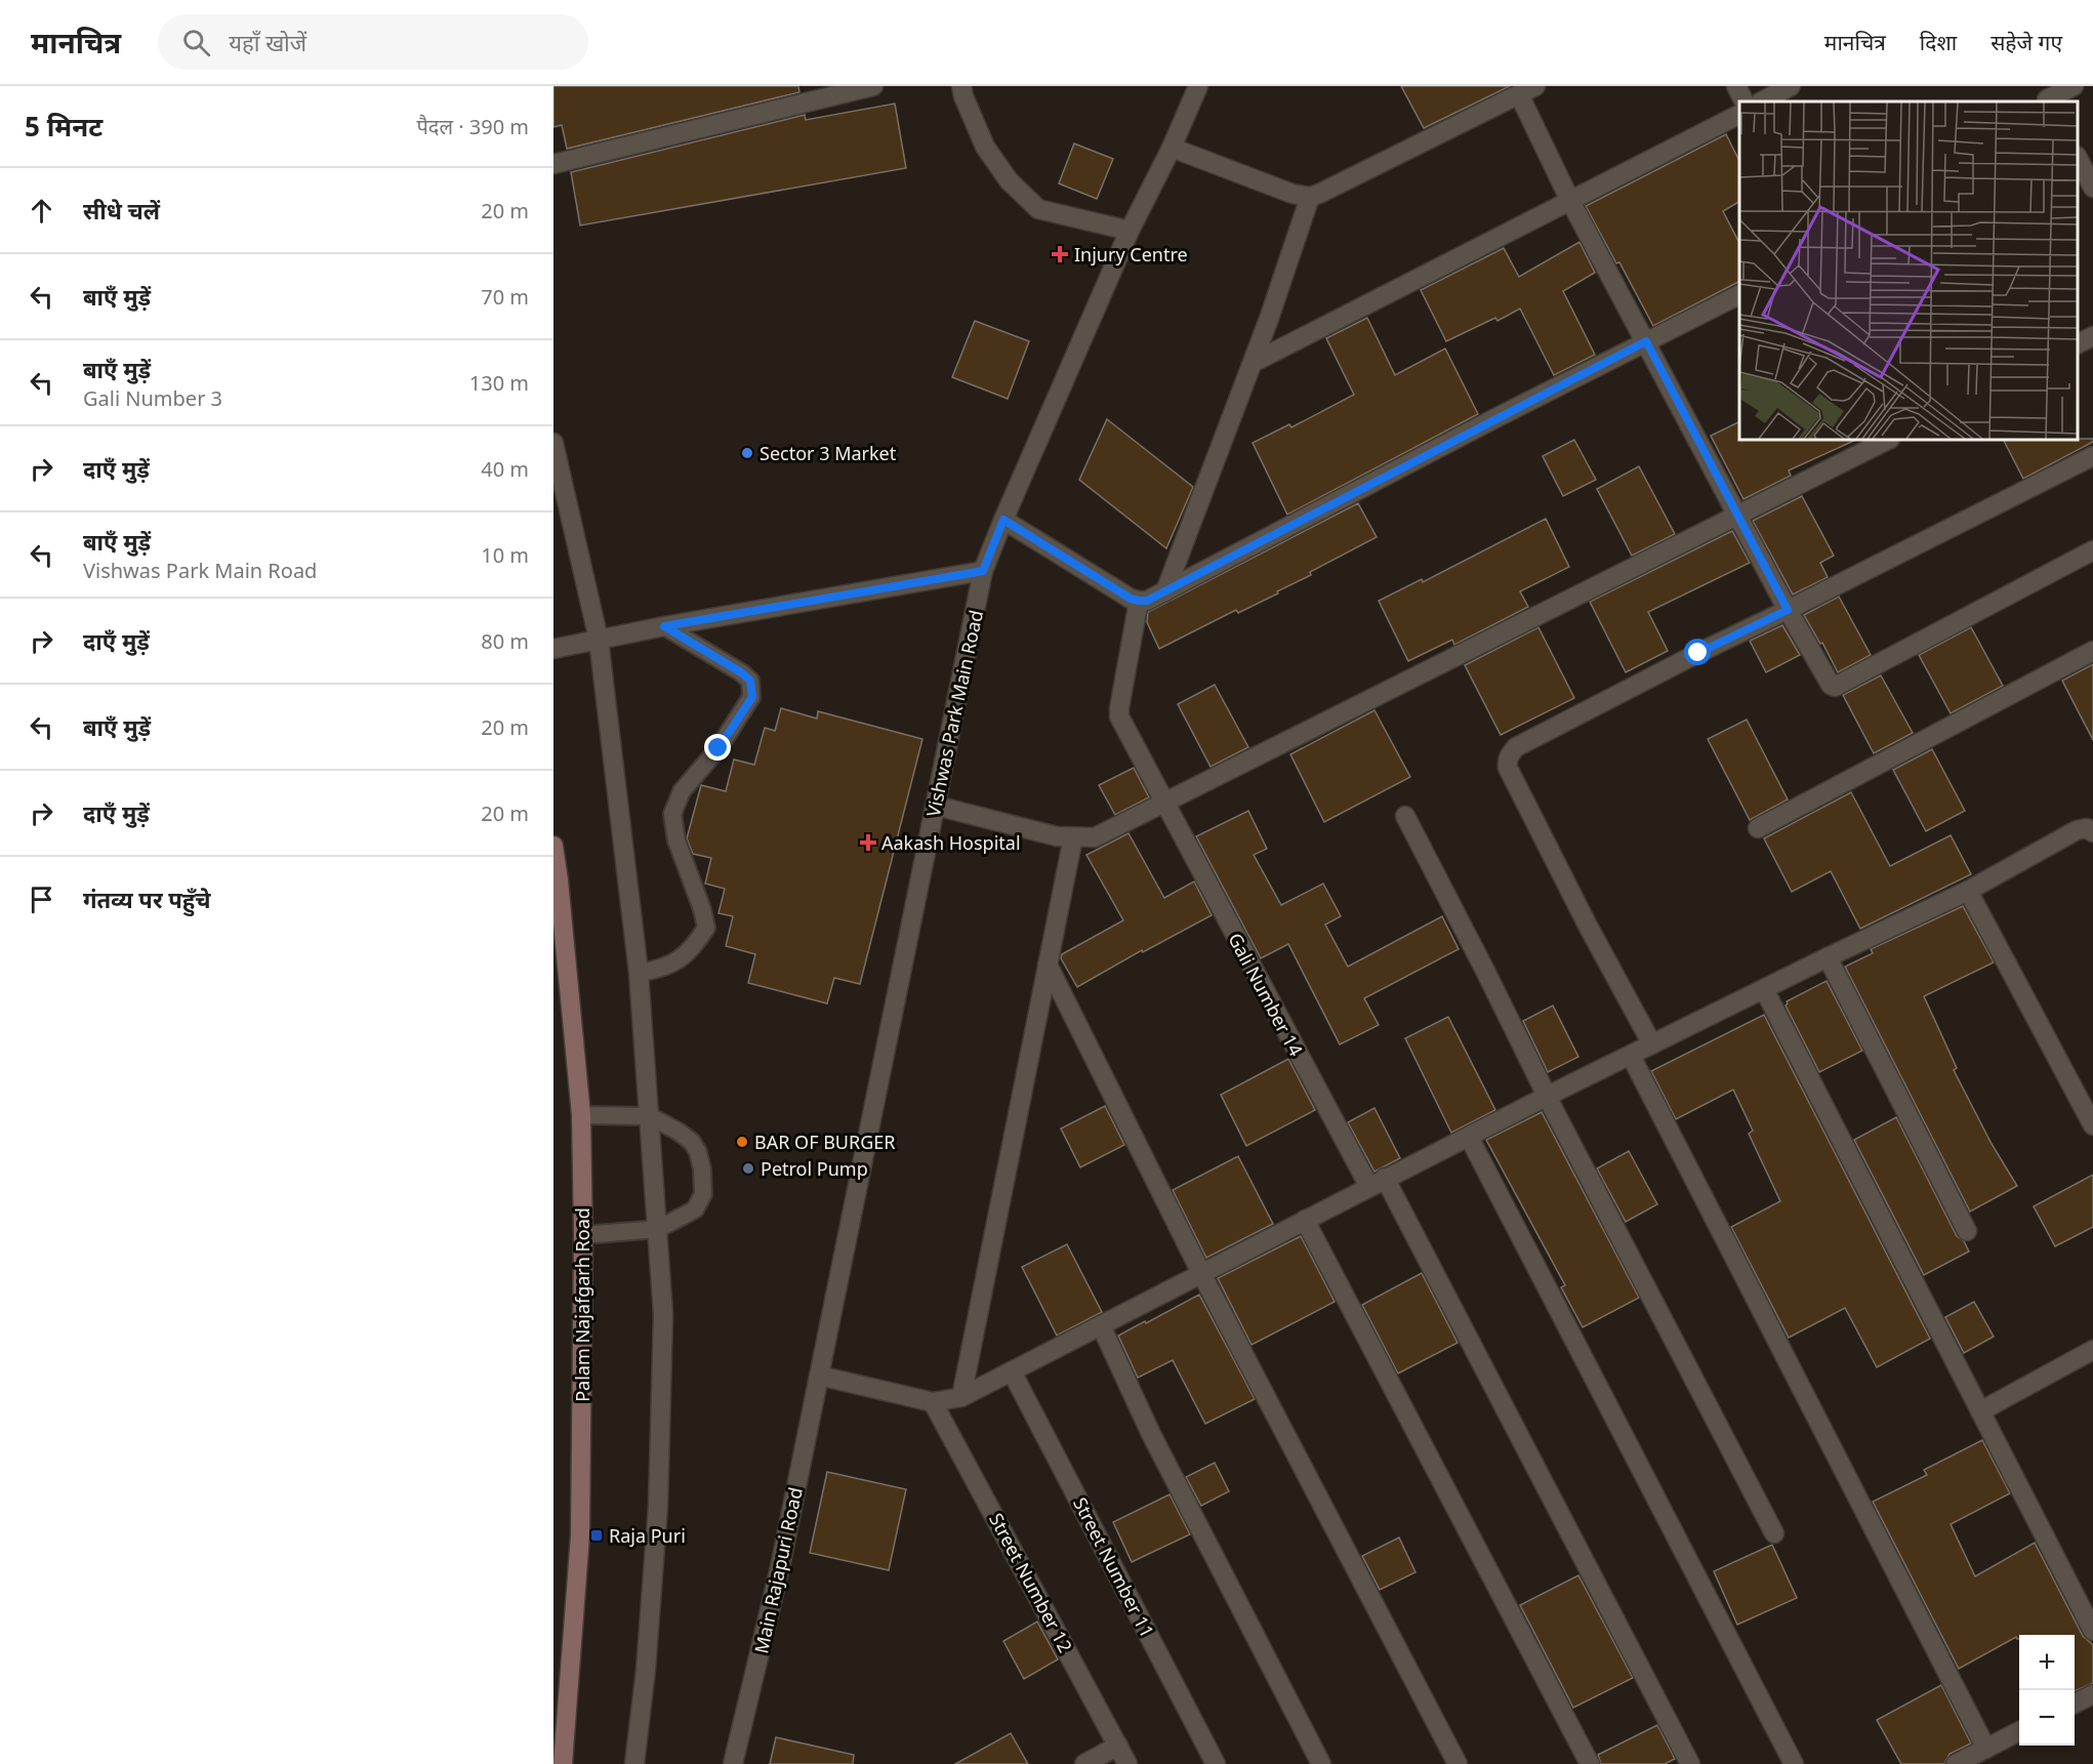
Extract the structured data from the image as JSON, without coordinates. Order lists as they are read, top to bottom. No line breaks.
{"streets":{"main road":["Palam Najafgarh Road"],"street":["Vishwas Park Main Road","Gali Number 14","Street Number 11","Main Rajapuri Road","Street Number 12"]},"crossings":[["Vishwas Park Main Road","Main Rajapuri Road"]],"places":{"health":["Injury Centre","Aakash Hospital"],"other":["Sector 3 Market","BAR OF BURGER","Petrol Pump"],"transit":["Raja Puri"]},"page":{"header":"मानचित्र","search":"यहाँ खोजें","nav":["मानचित्र","दिशा","सहेजे गए"],"heading":["5 मिनट","पैदल · 390 m"],"list":[["सीधे चलें","20 m"],["बाएँ मुड़ें","70 m"],["बाएँ मुड़ें","Gali Number 3","130 m"],["दाएँ मुड़ें","40 m"],["बाएँ मुड़ें","Vishwas Park Main Road","10 m"],["दाएँ मुड़ें","80 m"],["बाएँ मुड़ें","20 m"],["दाएँ मुड़ें","20 m"],"गंतव्य पर पहुँचे"],"map_buttons":["+","−"]}}
